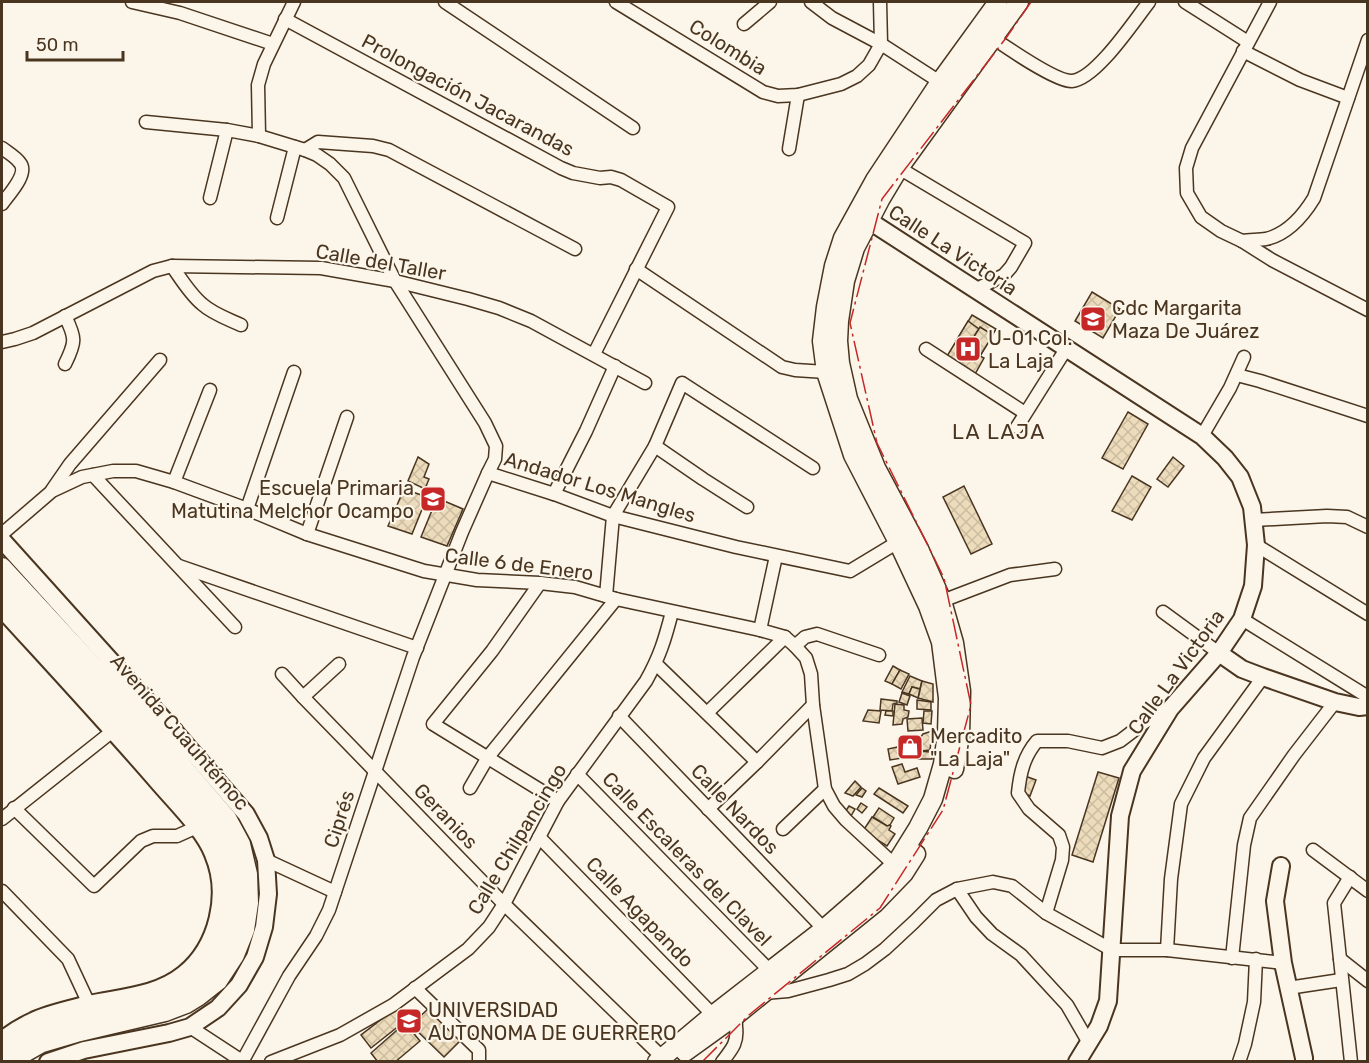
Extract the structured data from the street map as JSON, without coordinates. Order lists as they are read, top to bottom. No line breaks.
{"streets":{"main road":["Avenida Cuauhtémoc"],"street":["Colombia","Prolongación Jacarandas","Calle La Victoria","Calle del Taller","Andador Los Mangles","Calle 6 de Enero","Calle Nardos","Geranios","Ciprés","Calle Chilpancingo","Calle Escaleras del Clavel","Calle Agapando"]},"crossings":[["Calle del Taller","Ciprés"],["Andador Los Mangles","Ciprés"],["Calle 6 de Enero","Ciprés"],["Calle 6 de Enero","Calle Chilpancingo"],["Calle Nardos","Calle Chilpancingo"],["Geranios","Ciprés"],["Geranios","Calle Chilpancingo"],["Calle Chilpancingo","Calle Escaleras del Clavel"],["Calle Chilpancingo","Calle Agapando"]],"districts":["LA LAJA"],"places":{"school or university":["Cdc Margarita Maza De Juárez","Escuela Primaria Matutina Melchor Ocampo","UNIVERSIDAD AUTONOMA DE GUERRERO"],"hospital":["U-01 Col. La Laja"],"shop":["Mercadito \"La Laja\""]},"scale_bar":"50 m"}
